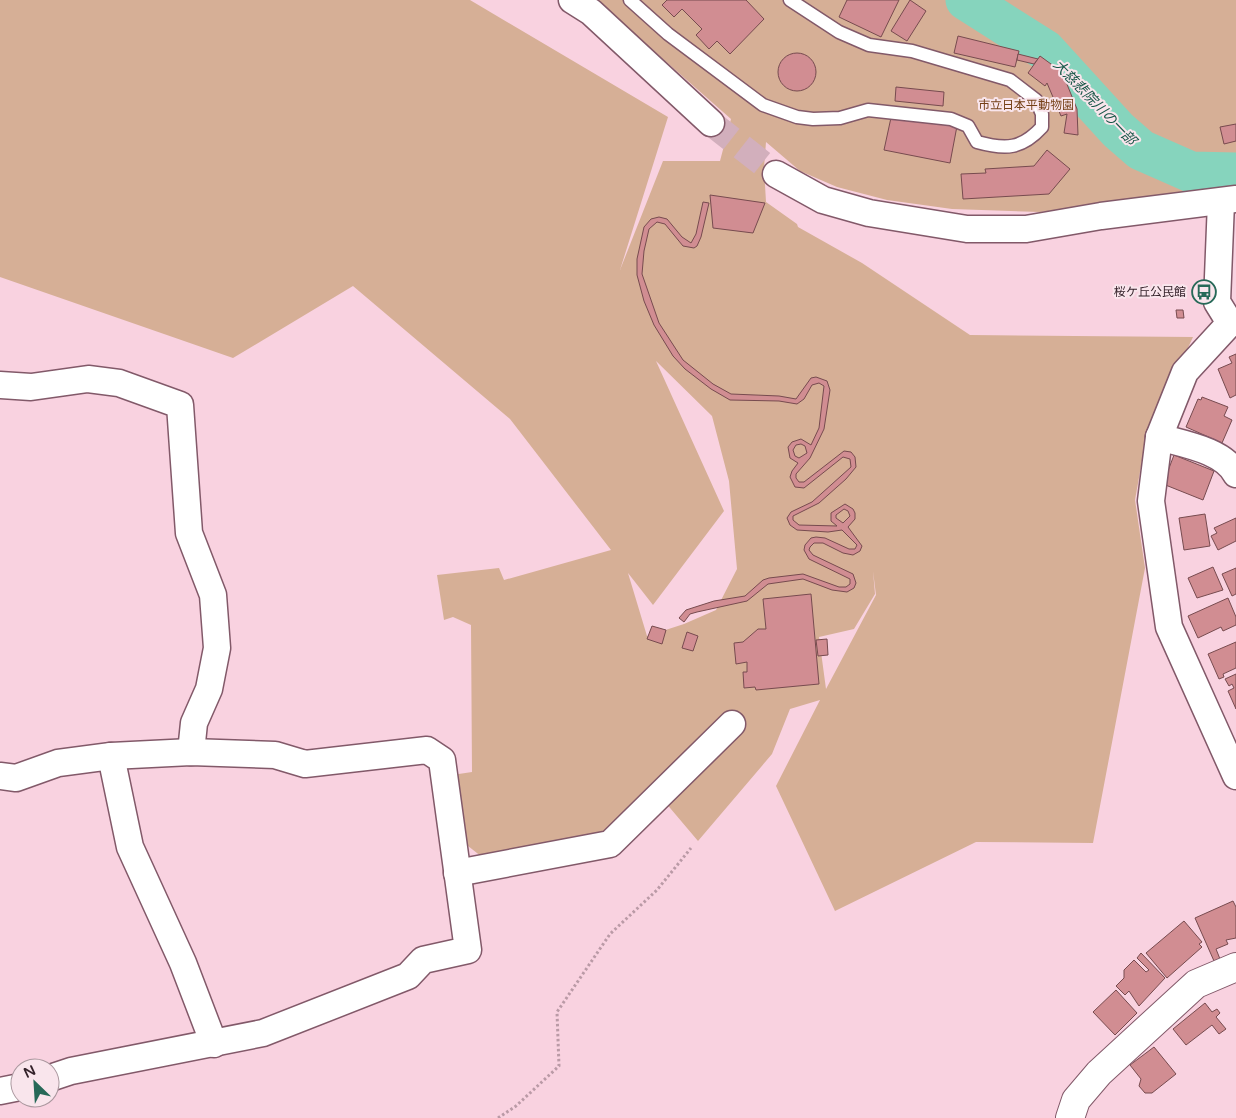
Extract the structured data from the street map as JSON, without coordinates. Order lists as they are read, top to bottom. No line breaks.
{"water":["大慈悲院川の一部"],"parks":["市立日本平動物園"],"places":{"bus stop":["桜ケ丘公民館"]},"north":"top left"}
